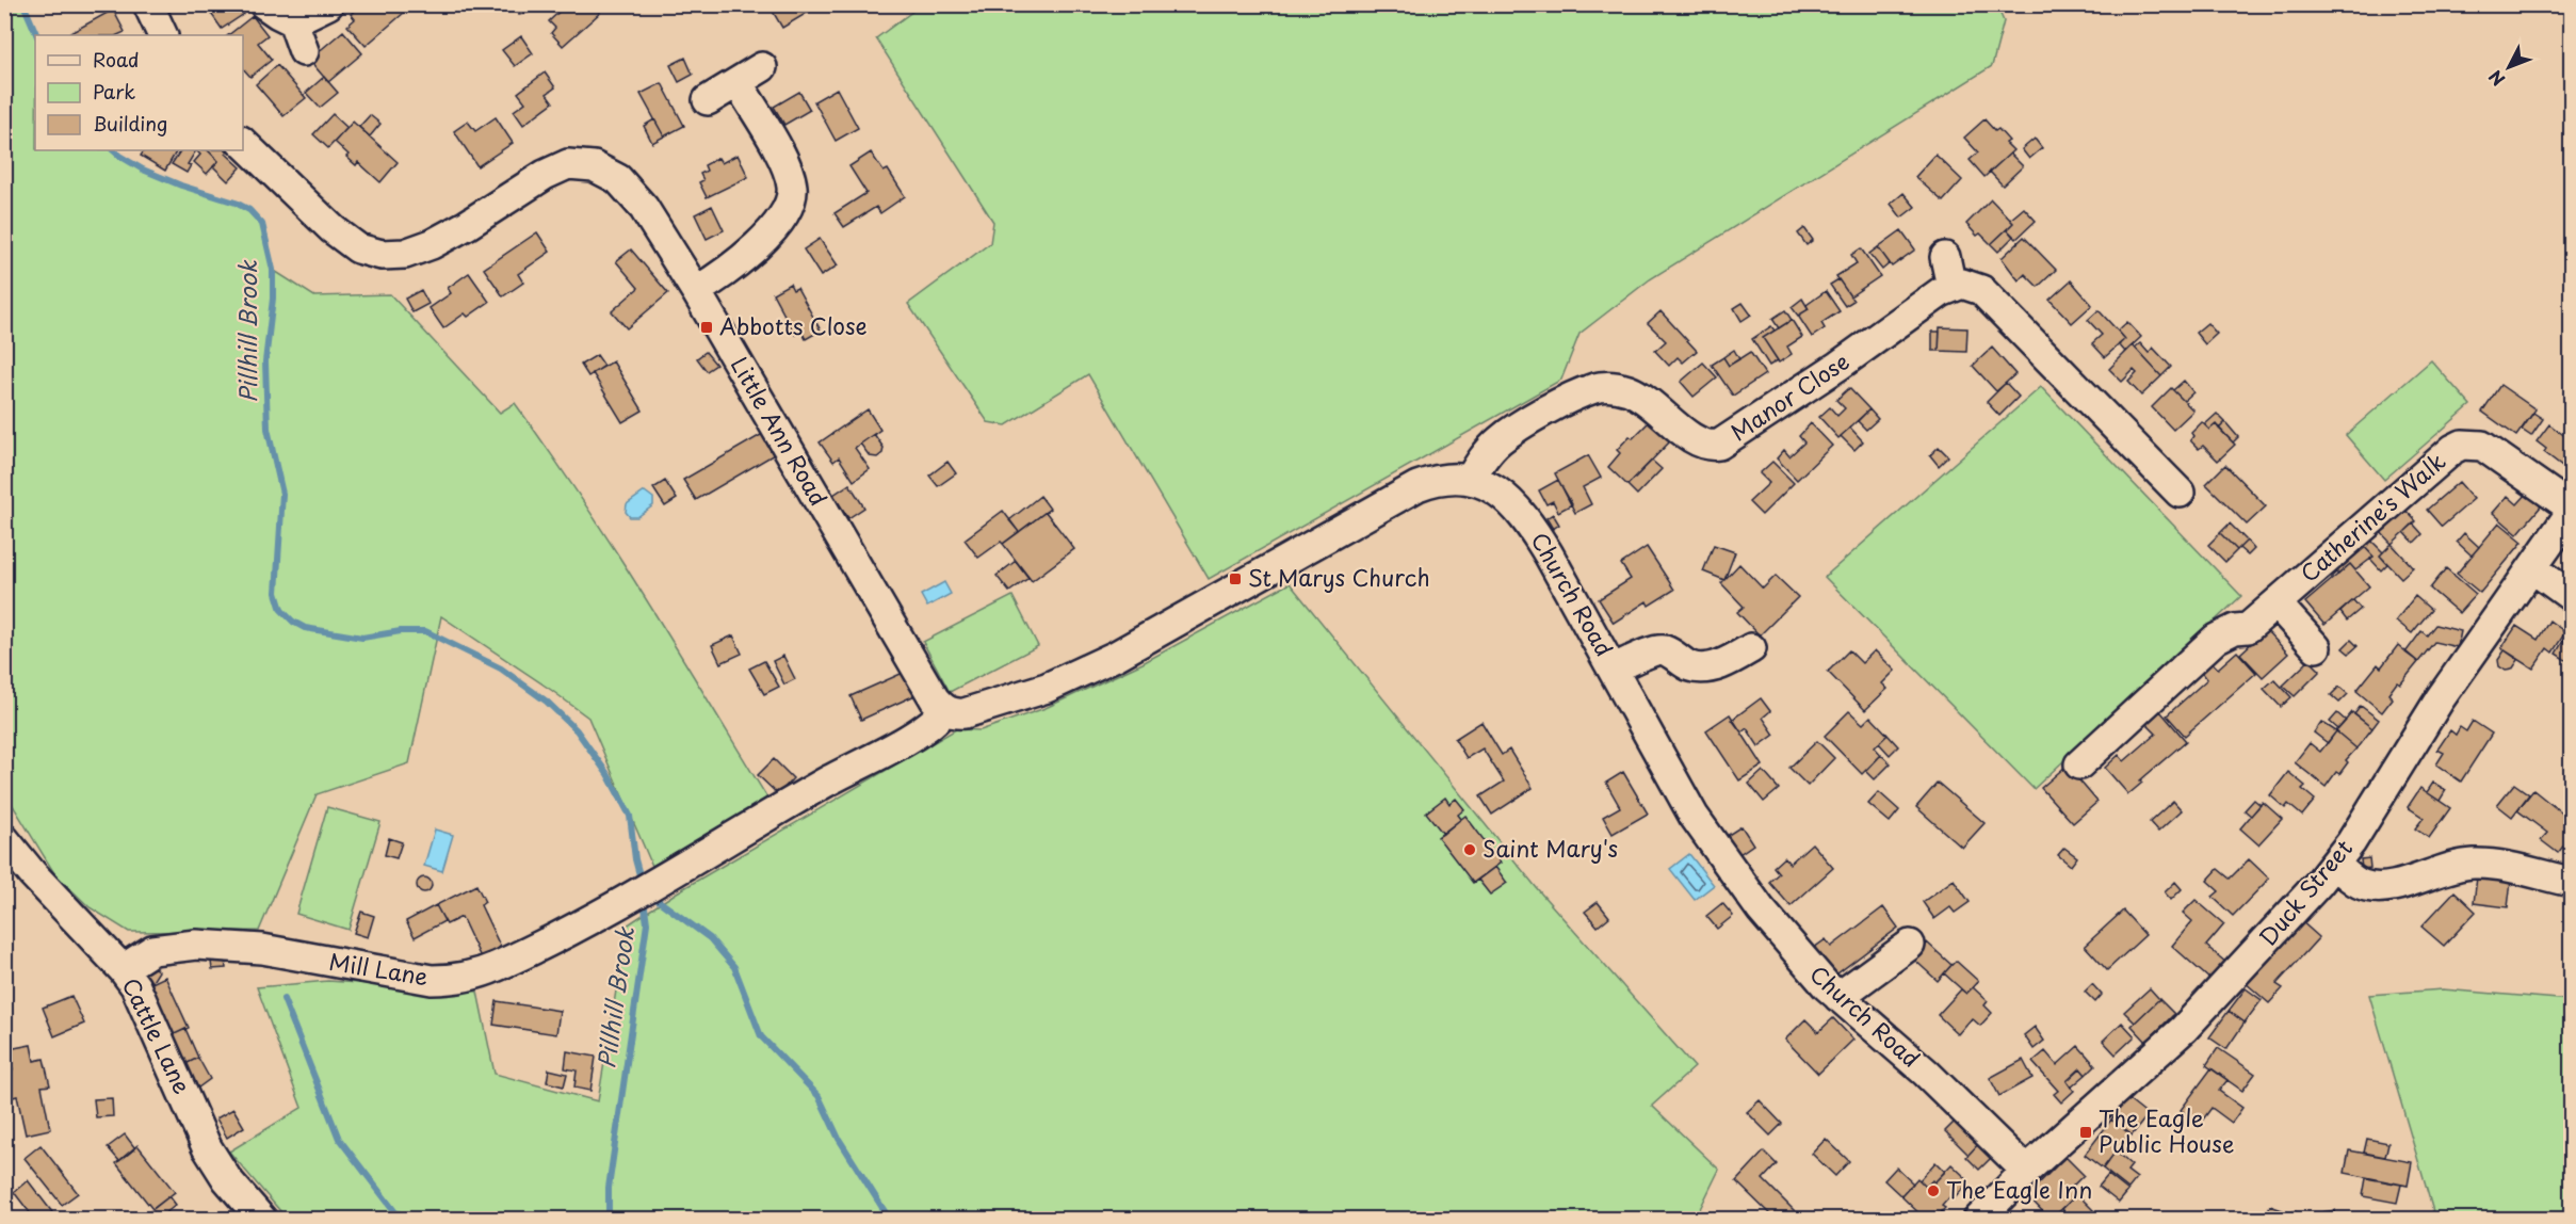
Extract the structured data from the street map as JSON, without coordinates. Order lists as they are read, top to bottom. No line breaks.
{"streets":{"street":["Manor Close","Little Ann Road","Catherine's Walk","Church Road","Duck Street","Mill Lane","Cattle Lane"]},"crossings":[["Manor Close","Church Road"],["Little Ann Road","Church Road"],["Little Ann Road","Mill Lane"],["Church Road","Duck Street"],["Church Road","Mill Lane"],["Mill Lane","Cattle Lane"]],"water":["Pillhill Brook"],"places":{"transit":["Abbotts Close","St Marys Church","The Eagle Public House"],"other":["Saint Mary's","The Eagle Inn"]},"legend":["Road","Park","Building"],"north":"bottom left"}
